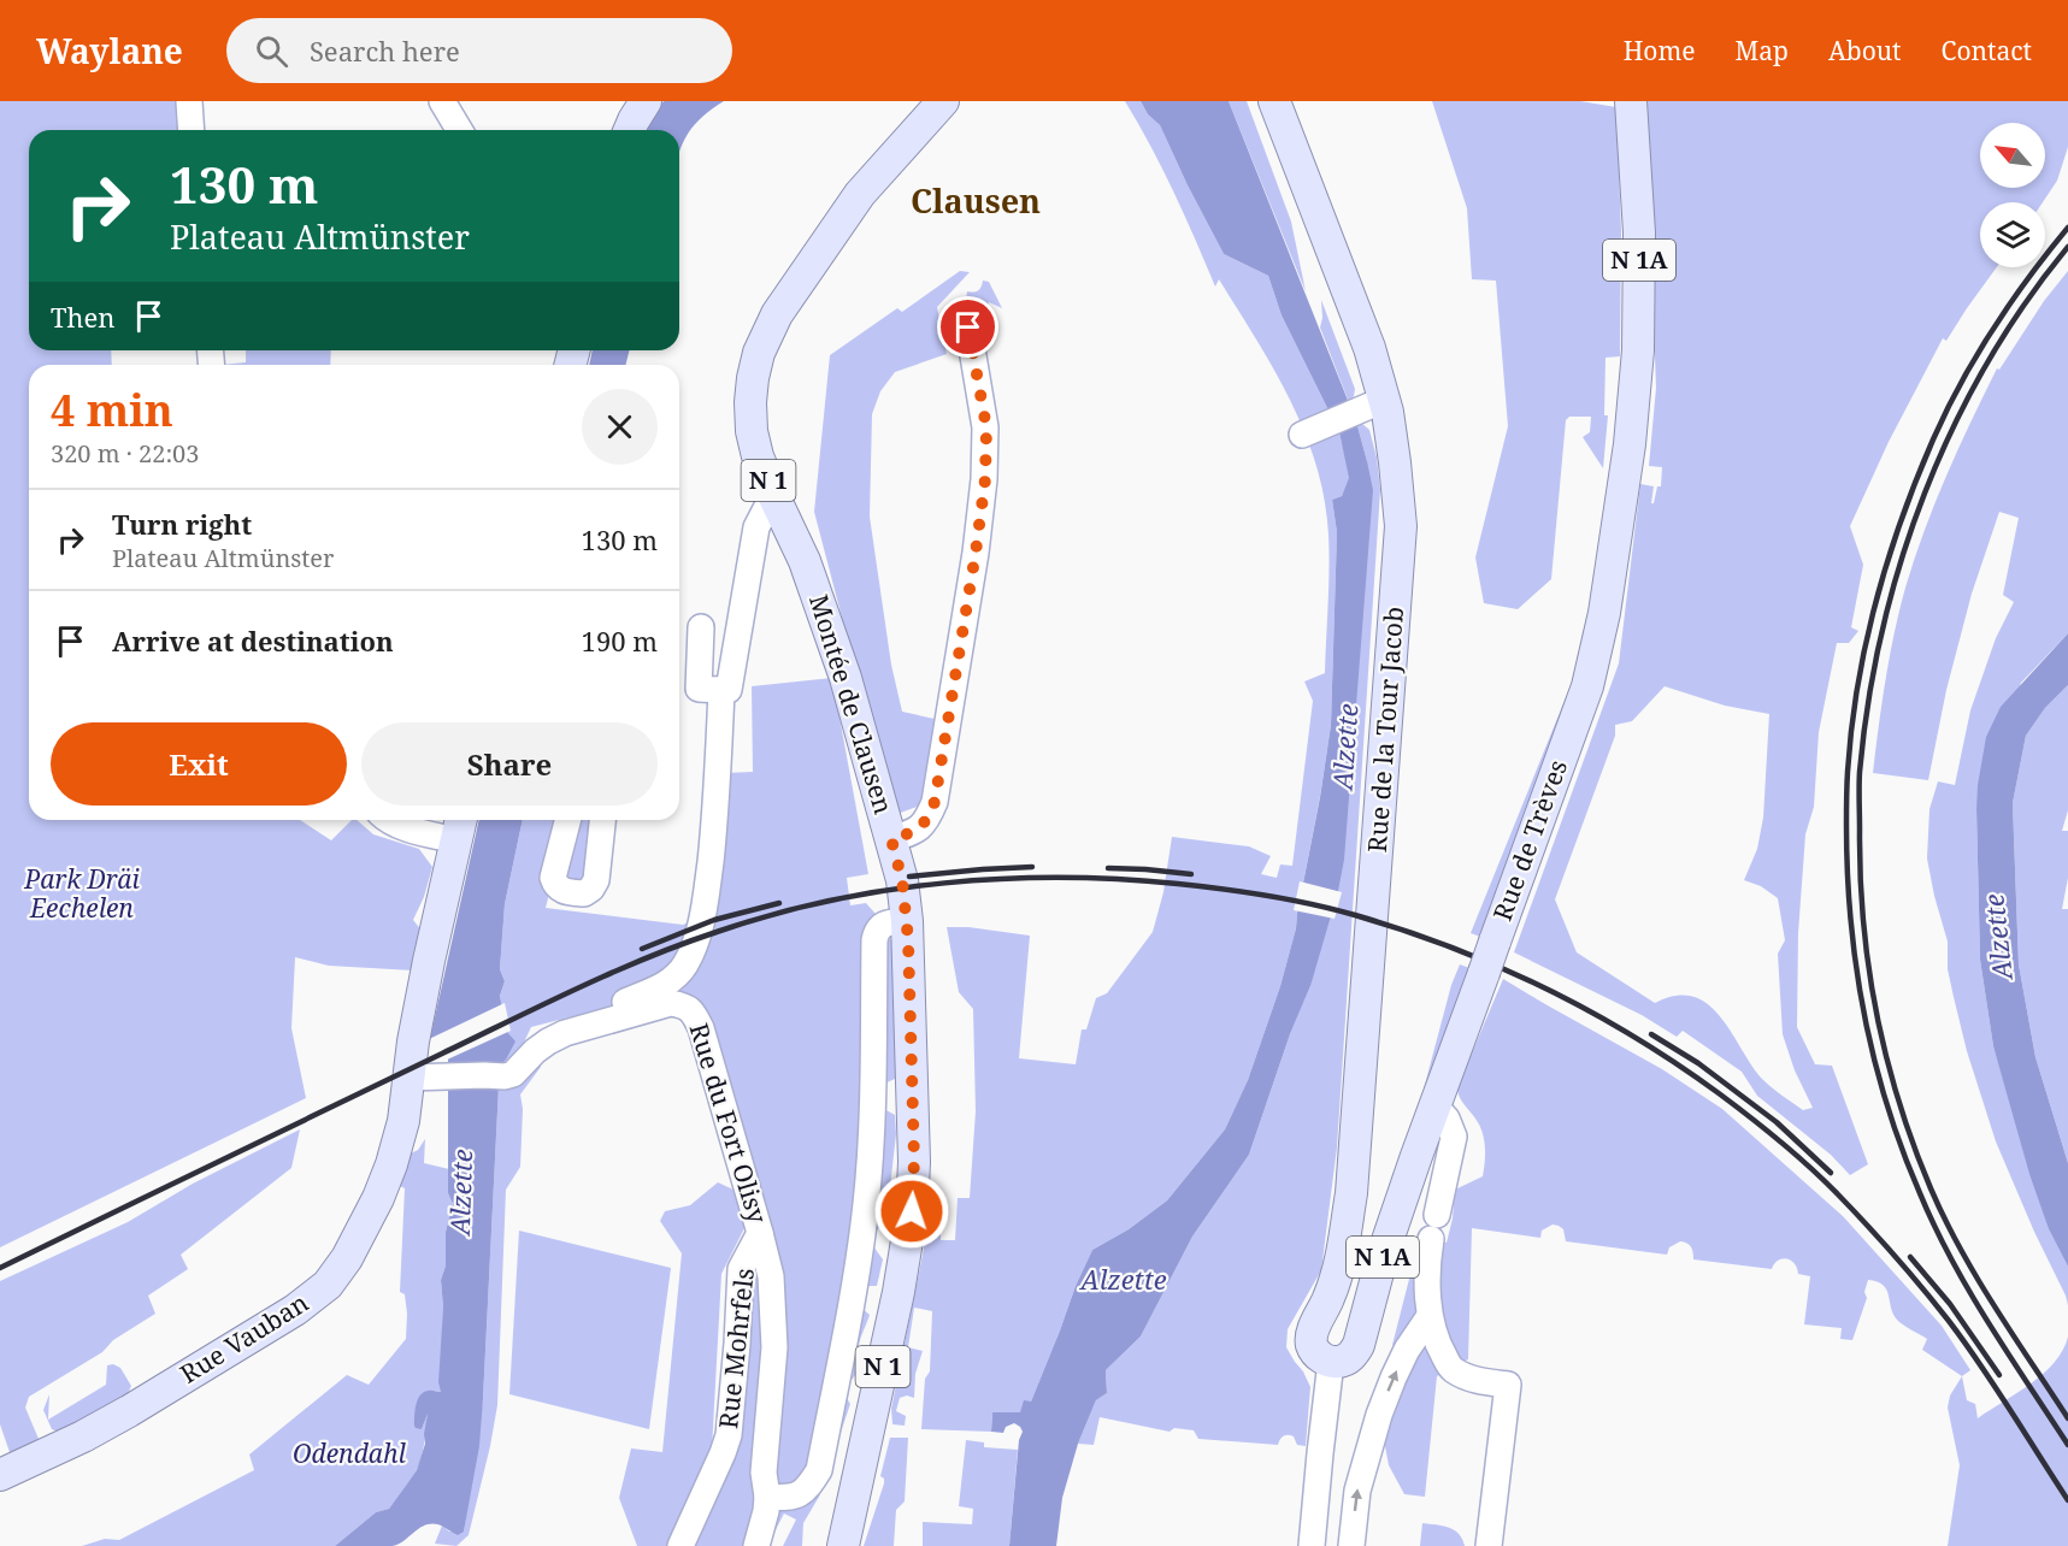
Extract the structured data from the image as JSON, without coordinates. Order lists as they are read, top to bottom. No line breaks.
{"streets":{"main road":["N 1A","N 1","Montée de Clausen","Rue de la Tour Jacob","Rue de Trèves","Rue Vauban"],"street":["Rue du Fort Olisy","Rue Mohrfels"]},"crossings":[["Rue de la Tour Jacob","Rue de Trèves"],["Rue du Fort Olisy","Rue Vauban"],["Rue du Fort Olisy","Rue Mohrfels"]],"districts":["Clausen"],"water":["Alzette"],"parks":["Park Dräi Eechelen","Odendahl"],"north":"top left","page":{"header":"Waylane","search":"Search here","nav":["Home","Map","About","Contact"],"turn":["130 m","Plateau Altmünster"],"then":"Then","heading":["4 min","320 m · 22:03"],"list":[{"name":"Turn right","note":"Plateau Altmünster","value":"130 m"},{"name":"Arrive at destination","value":"190 m"}],"buttons":["Exit","Share"]}}
